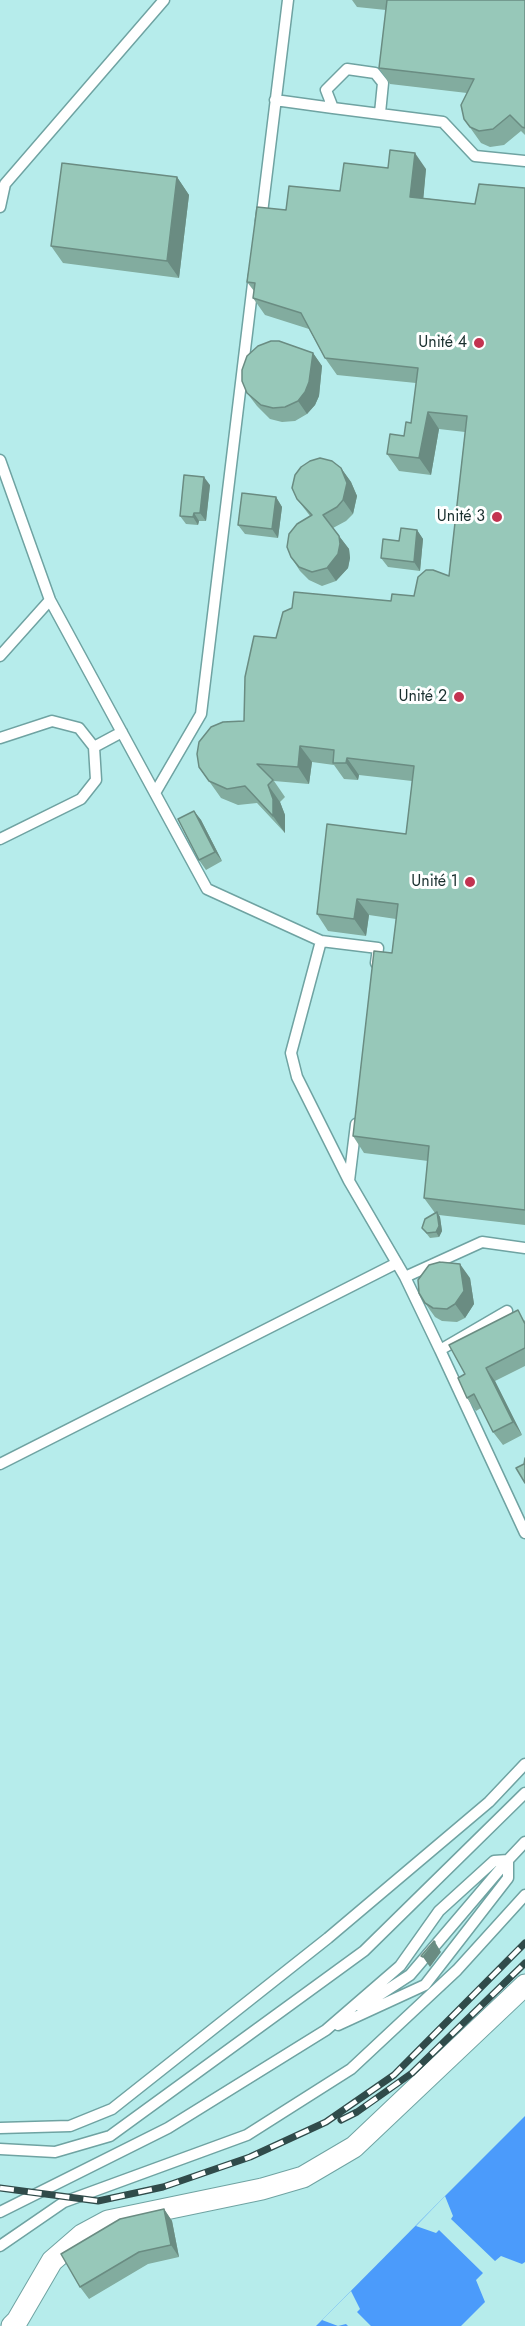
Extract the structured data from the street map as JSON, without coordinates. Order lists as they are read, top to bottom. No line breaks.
{"places":["Unité 4","Unité 3","Unité 2","Unité 1"]}
